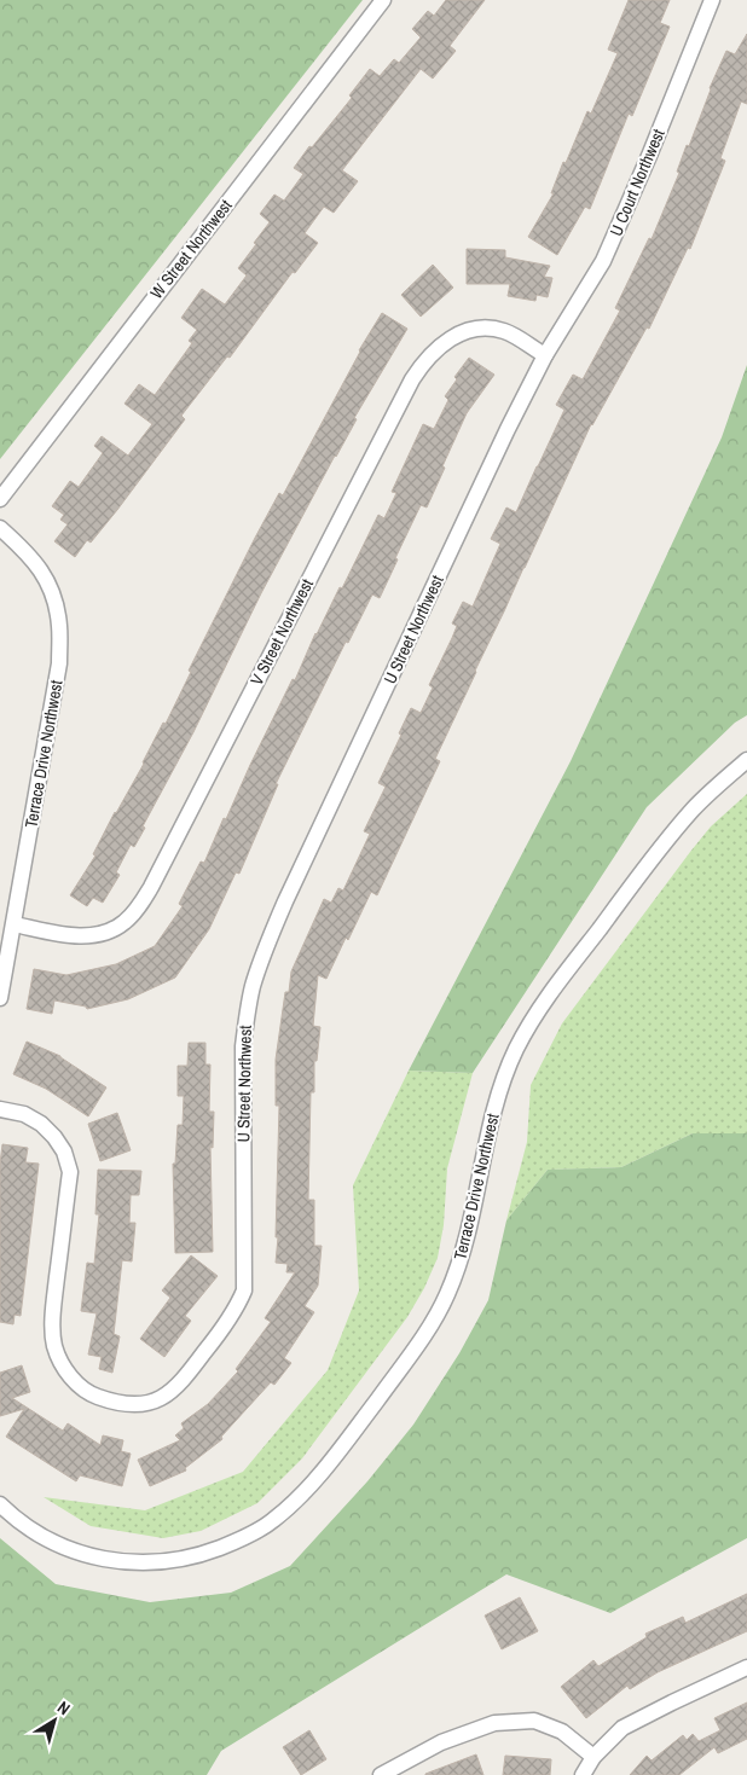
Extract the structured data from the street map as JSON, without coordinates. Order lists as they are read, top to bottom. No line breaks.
{"streets":{"street":["U Court Northwest","W Street Northwest","U Street Northwest","V Street Northwest","Terrace Drive Northwest"]},"crossings":[["U Court Northwest","U Street Northwest"],["U Court Northwest","V Street Northwest"],["U Street Northwest","V Street Northwest"],["V Street Northwest","Terrace Drive Northwest"]],"north":"top right"}
